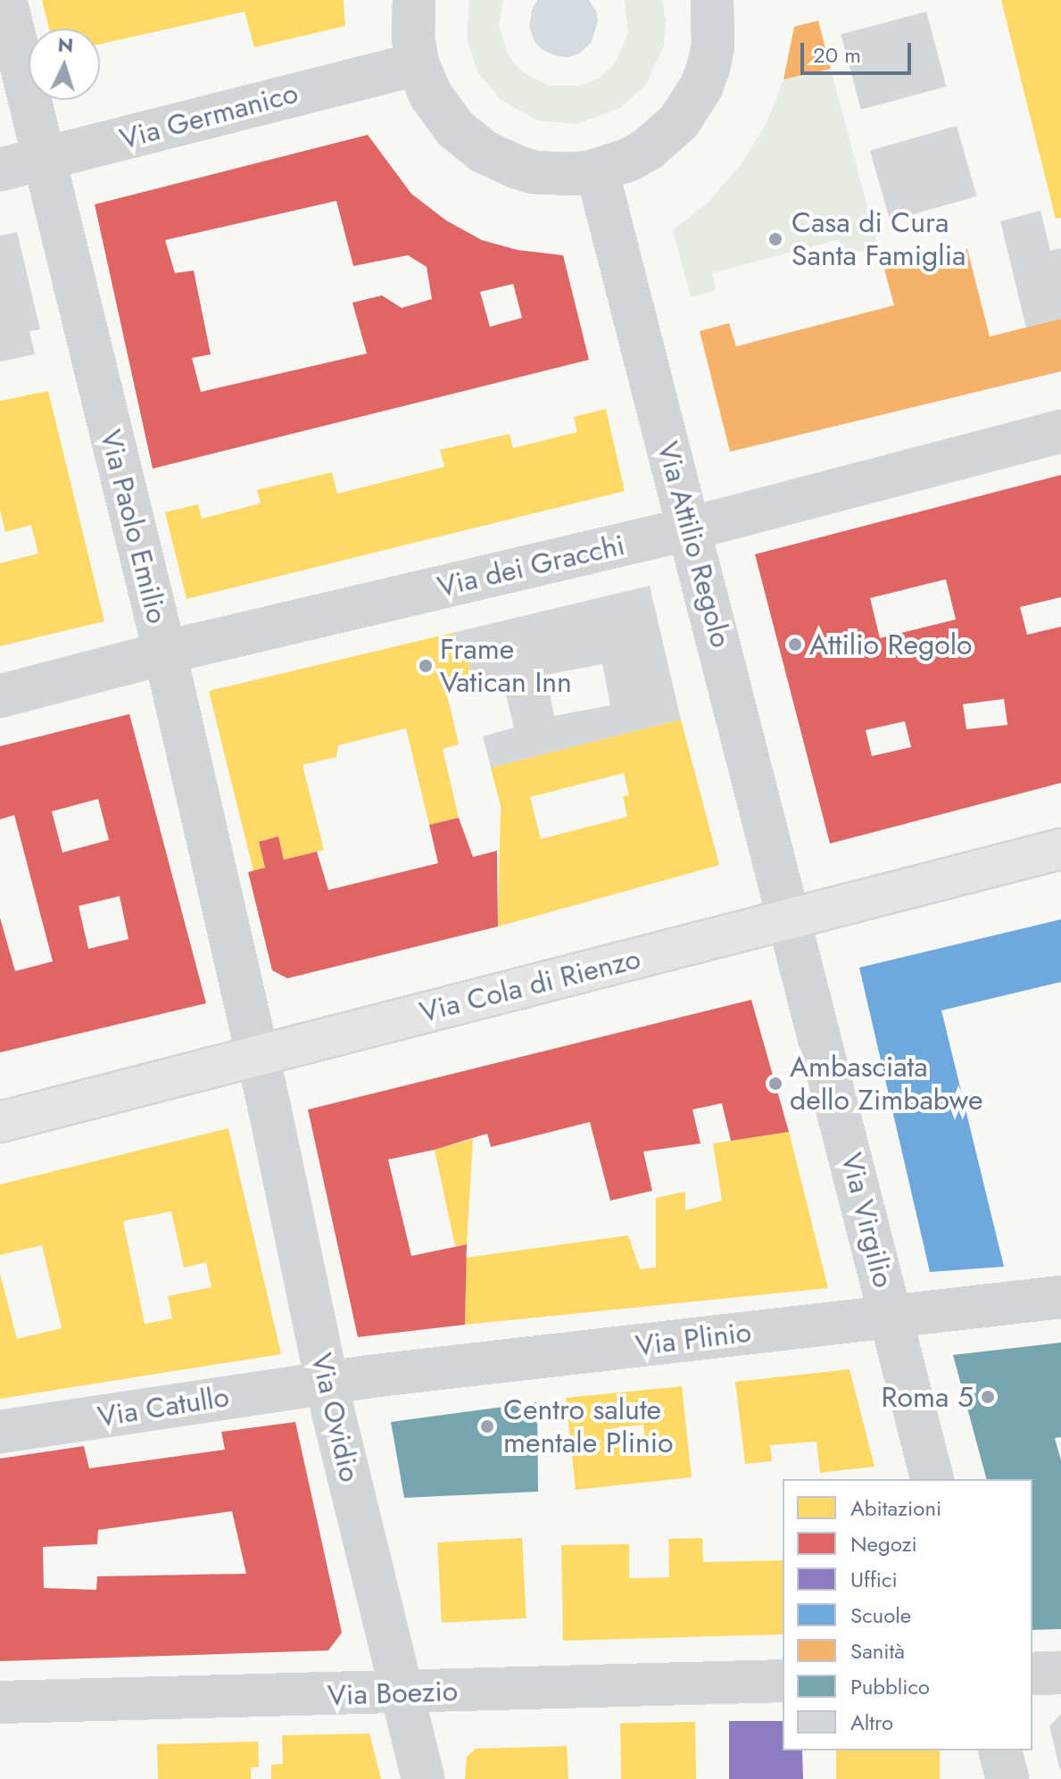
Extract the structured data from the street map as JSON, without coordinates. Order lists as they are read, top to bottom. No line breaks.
{"streets":{"main road":["Via Cola di Rienzo"],"street":["Via Germanico","Via Paolo Emilio","Via Attilio Regolo","Via dei Gracchi","Via Virgilio","Via Plinio","Via Catullo","Via Ovidio","Via Boezio"]},"crossings":[["Via Germanico","Via Paolo Emilio"],["Via Paolo Emilio","Via dei Gracchi"],["Via Paolo Emilio","Via Cola di Rienzo"],["Via Paolo Emilio","Via Ovidio"],["Via Attilio Regolo","Via dei Gracchi"],["Via Attilio Regolo","Via Cola di Rienzo"],["Via Attilio Regolo","Via Virgilio"],["Via Cola di Rienzo","Via Virgilio"],["Via Cola di Rienzo","Via Ovidio"],["Via Virgilio","Via Plinio"],["Via Plinio","Via Catullo"],["Via Plinio","Via Ovidio"],["Via Catullo","Via Ovidio"],["Via Ovidio","Via Boezio"]],"places":["Casa di Cura Santa Famiglia","Attilio Regolo","Frame Vatican Inn","Ambasciata dello Zimbabwe","Roma 5","Centro salute mentale Plinio"],"legend":["Abitazioni","Negozi","Uffici","Scuole","Sanità","Pubblico","Altro"],"scale_bar":"20 m","north":"top"}
